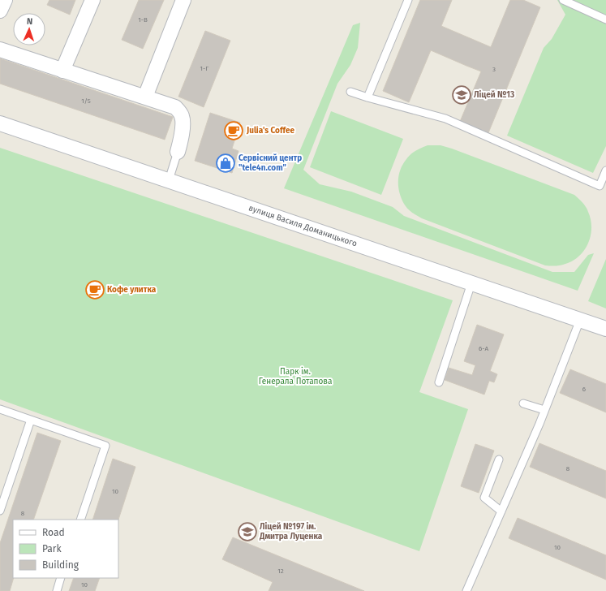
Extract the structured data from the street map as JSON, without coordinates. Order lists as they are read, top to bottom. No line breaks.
{"streets":{"street":["вулиця Василя Доманицького"]},"parks":["Парк ім. Генерала Потапова"],"places":{"school or university":["Ліцей №13","Ліцей №197 ім. Дмитра Луценка"],"cafe":["Julia's Coffee","Кофе улитка"],"shop":["Сервісний центр \"tele4n.com\""]},"house_numbers":["1-В","1-Г","3","1/5","6-А","6","8","10","8","10","12","10"],"legend":["Road","Park","Building"],"north":"top"}
